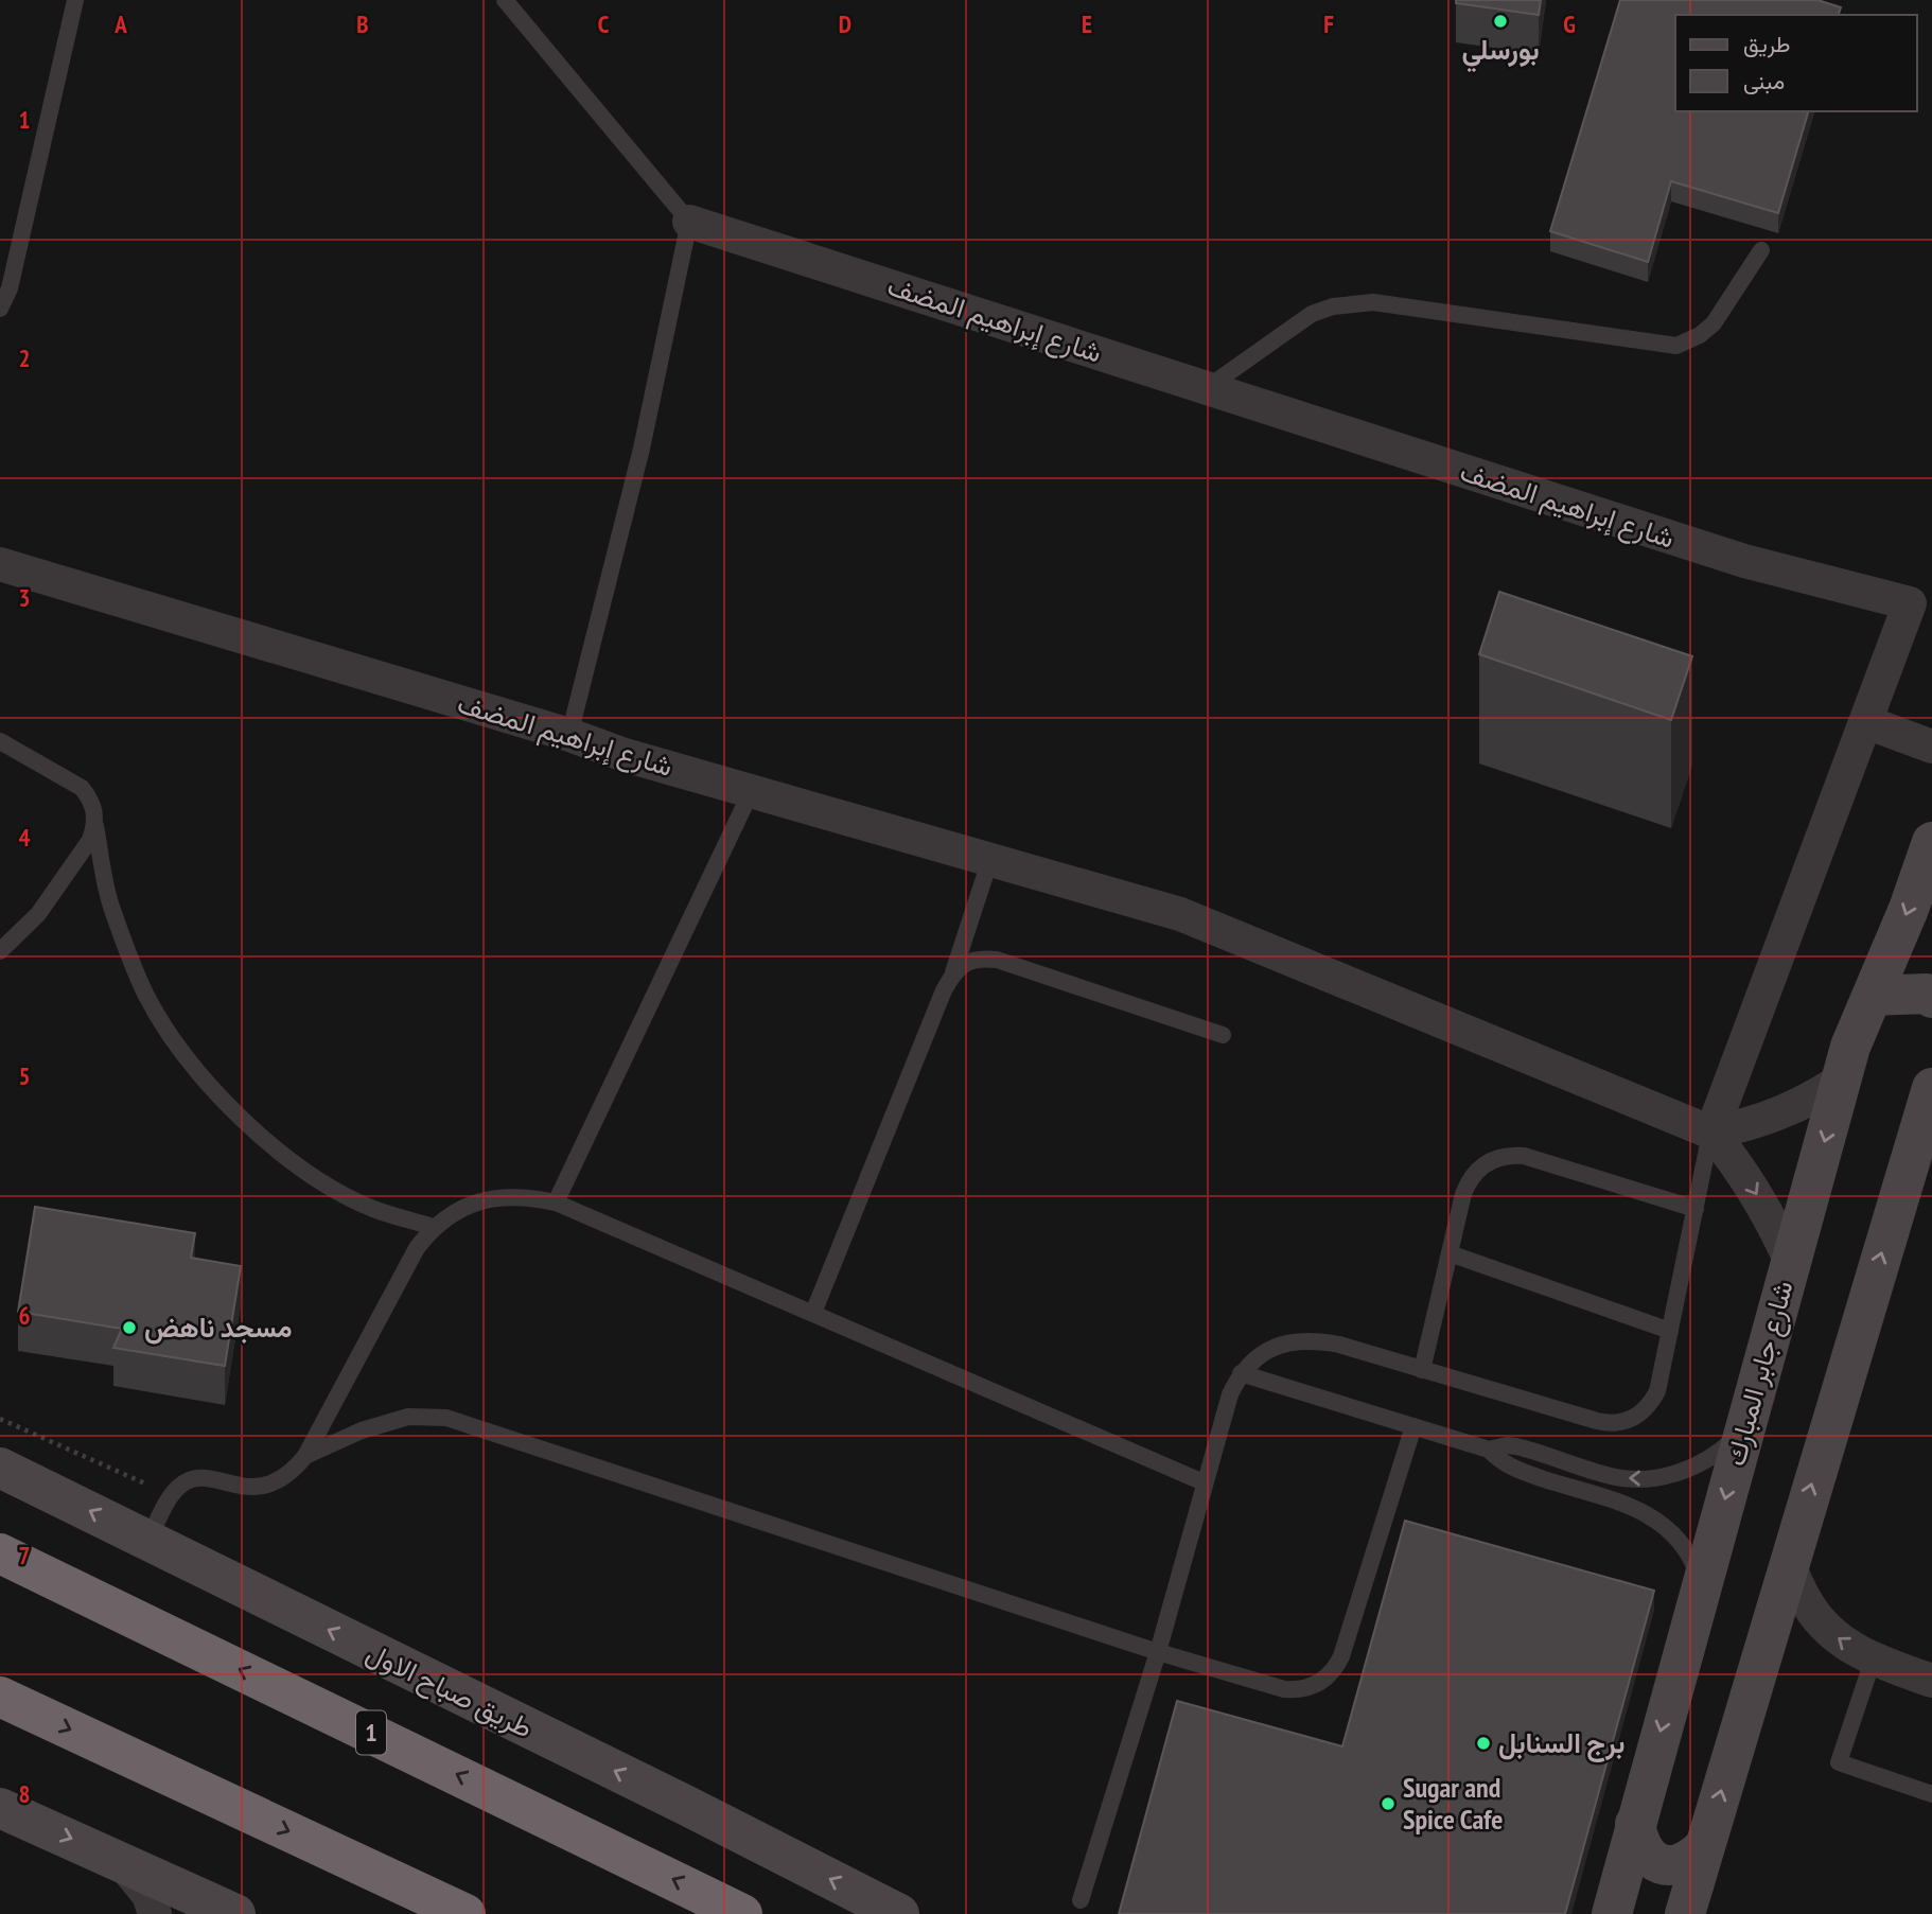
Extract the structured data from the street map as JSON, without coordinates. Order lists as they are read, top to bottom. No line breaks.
{"streets":{"highway":["1"],"main road":["شارع جابر المبارك","طريق صباح الاول"],"street":["شارع إبراهيم المضف"]},"one_way":["طريق صباح الاول"],"places":["بورسلي","مسجد ناهض","برج السنابل","Sugar and Spice Cafe"],"legend":["طريق","مبنى"],"grid":{"columns":["A","B","C","D","E","F","G"],"rows":["1","2","3","4","5","6","7","8"]}}
